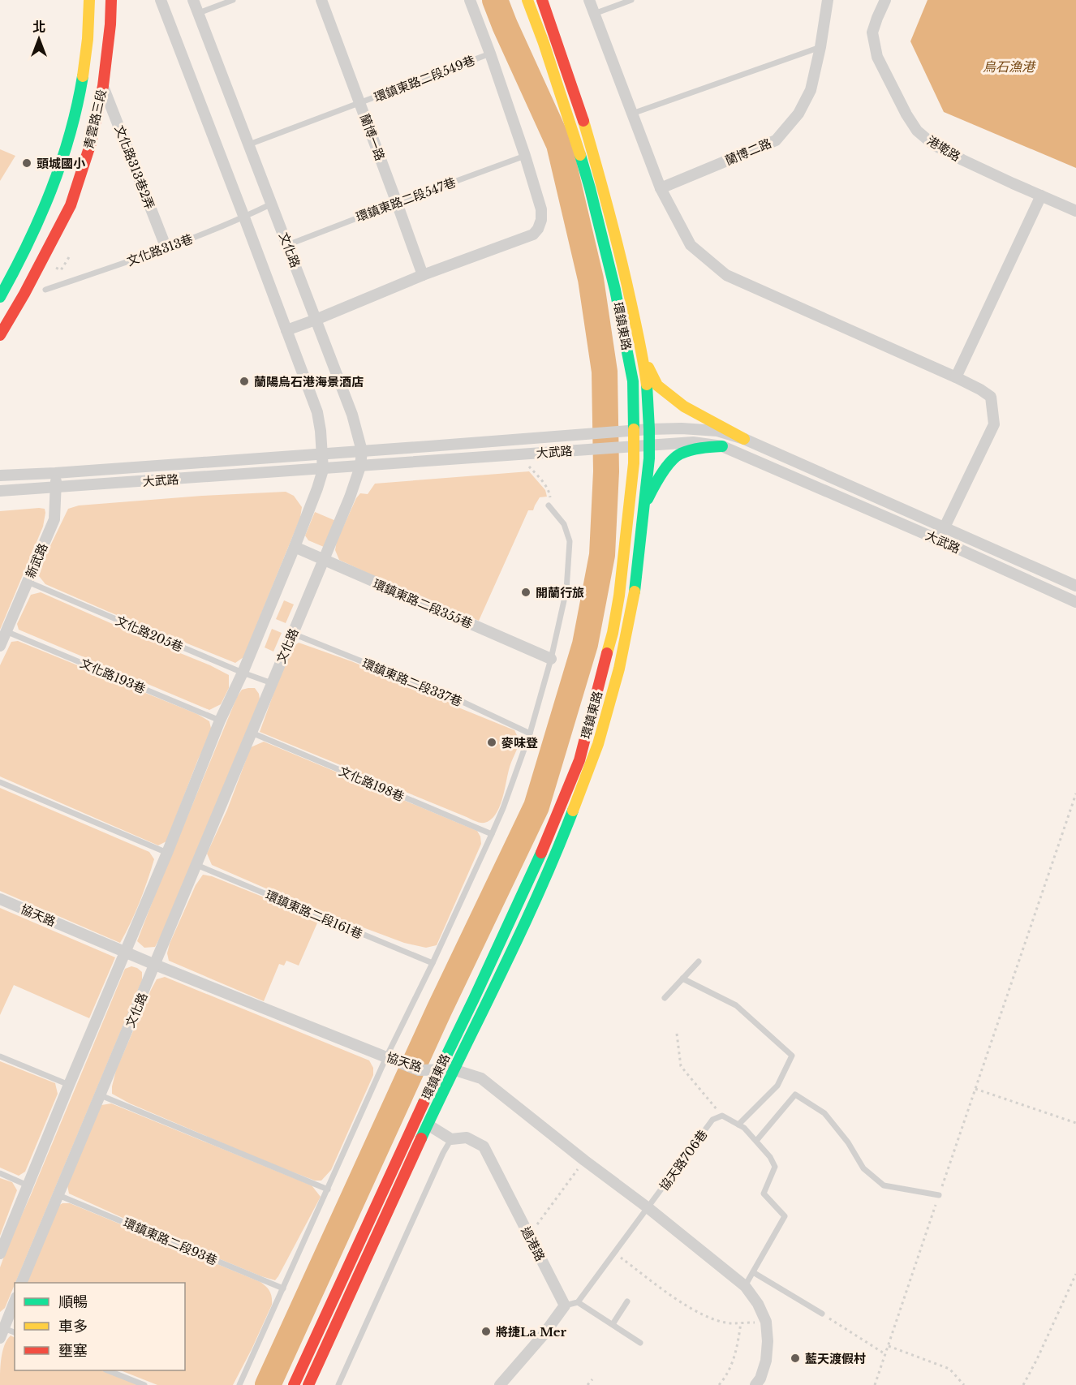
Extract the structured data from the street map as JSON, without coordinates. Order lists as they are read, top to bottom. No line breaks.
{"streets":{"street":["青雲路三段","蘭博一路","港墘路","蘭博二路","文化路313巷2弄","文化路","環鎮東路","大武路","新武路","環鎮東路二段355巷","協天路","過港路"],"lane":["環鎮東路二段549巷","環鎮東路二段547巷","文化路313巷","文化路205巷","文化路193巷","環鎮東路二段337巷","文化路198巷","環鎮東路二段161巷","協天路706巷","環鎮東路二段93巷"]},"crossings":[["環鎮東路二段549巷","蘭博一路"],["環鎮東路二段549巷","文化路"],["青雲路三段","文化路313巷2弄"],["蘭博一路","環鎮東路二段547巷"],["文化路313巷2弄","文化路313巷"],["環鎮東路二段547巷","文化路"],["文化路313巷","文化路"],["文化路","大武路"],["文化路","環鎮東路二段355巷"],["文化路","文化路205巷"],["文化路","環鎮東路二段337巷"],["文化路","文化路198巷"],["文化路","環鎮東路二段161巷"],["文化路","協天路"],["文化路","環鎮東路二段93巷"],["環鎮東路","大武路"],["環鎮東路","協天路"],["環鎮東路","過港路"],["大武路","新武路"],["新武路","文化路205巷"],["新武路","文化路193巷"],["協天路","協天路706巷"]],"water":["烏石漁港"],"places":["頭城國小","蘭陽烏石港海景酒店","開蘭行旅","麥味登","將捷La Mer","藍天渡假村"],"legend":["順暢","車多","壅塞"],"north":"top"}
